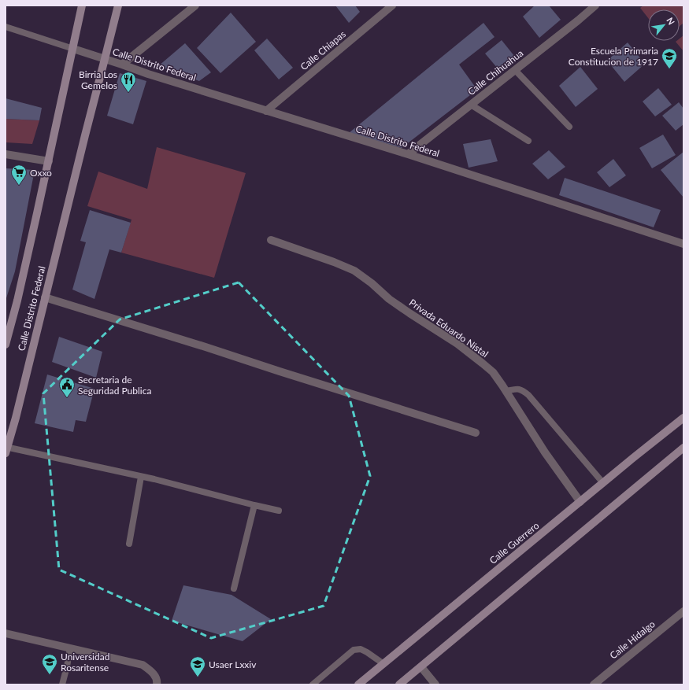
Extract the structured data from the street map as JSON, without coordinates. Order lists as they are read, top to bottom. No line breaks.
{"streets":{"main road":["Calle Distrito Federal","Calle Guerrero"],"street":["Calle Chiapas","Calle Chihuahua","Privada Eduardo Nistal","Calle Hidalgo"]},"crossings":[["Calle Chiapas","Calle Distrito Federal"],["Calle Distrito Federal","Calle Chihuahua"],["Privada Eduardo Nistal","Calle Guerrero"]],"places":{"school or university":["Escuela Primaria Constitucion de 1917","Universidad Rosaritense","Usaer Lxxiv"],"restaurant":["Birria Los Gemelos"],"supermarket":["Oxxo"],"public building":["Secretaria de Seguridad Publica"]},"north":"top right"}
